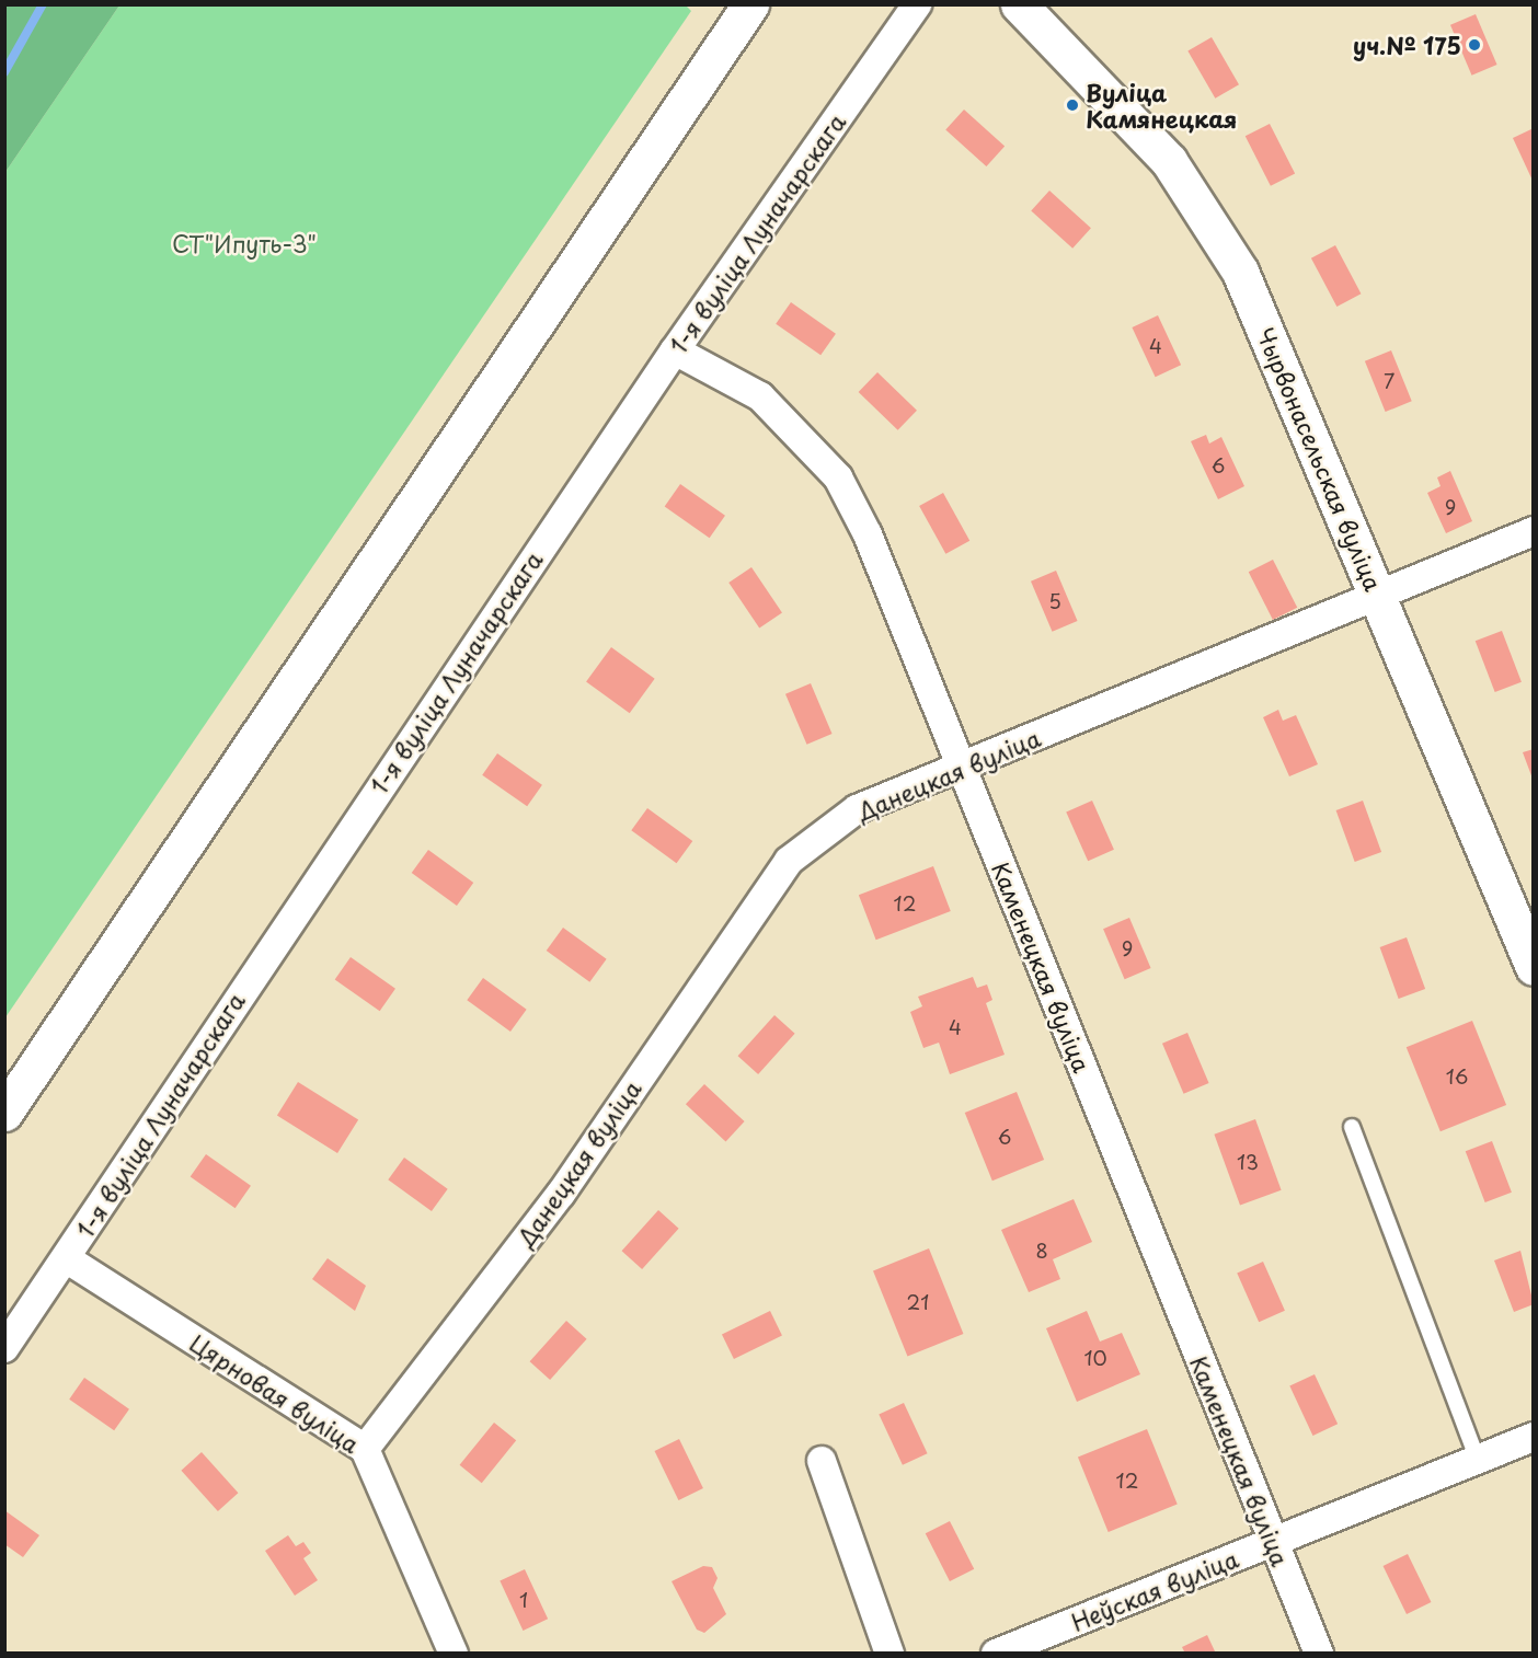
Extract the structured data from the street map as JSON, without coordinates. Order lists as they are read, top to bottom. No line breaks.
{"streets":{"street":["1-я вуліца Луначарскага","Чырвонасельская вуліца","Данецкая вуліца","Каменецкая вуліца","Цярновая вуліца","Неўская вуліца"]},"crossings":[["1-я вуліца Луначарскага","Каменецкая вуліца"],["1-я вуліца Луначарскага","Цярновая вуліца"],["Чырвонасельская вуліца","Данецкая вуліца"],["Данецкая вуліца","Каменецкая вуліца"],["Данецкая вуліца","Цярновая вуліца"],["Каменецкая вуліца","Неўская вуліца"]],"parks":["СТ\"Ипуть-3\""],"places":["уч.№ 175","Вуліца Камянецкая"],"house_numbers":["4","7","6","9","5","12","9","4","16","6","13","8","21","10","12","1"]}
